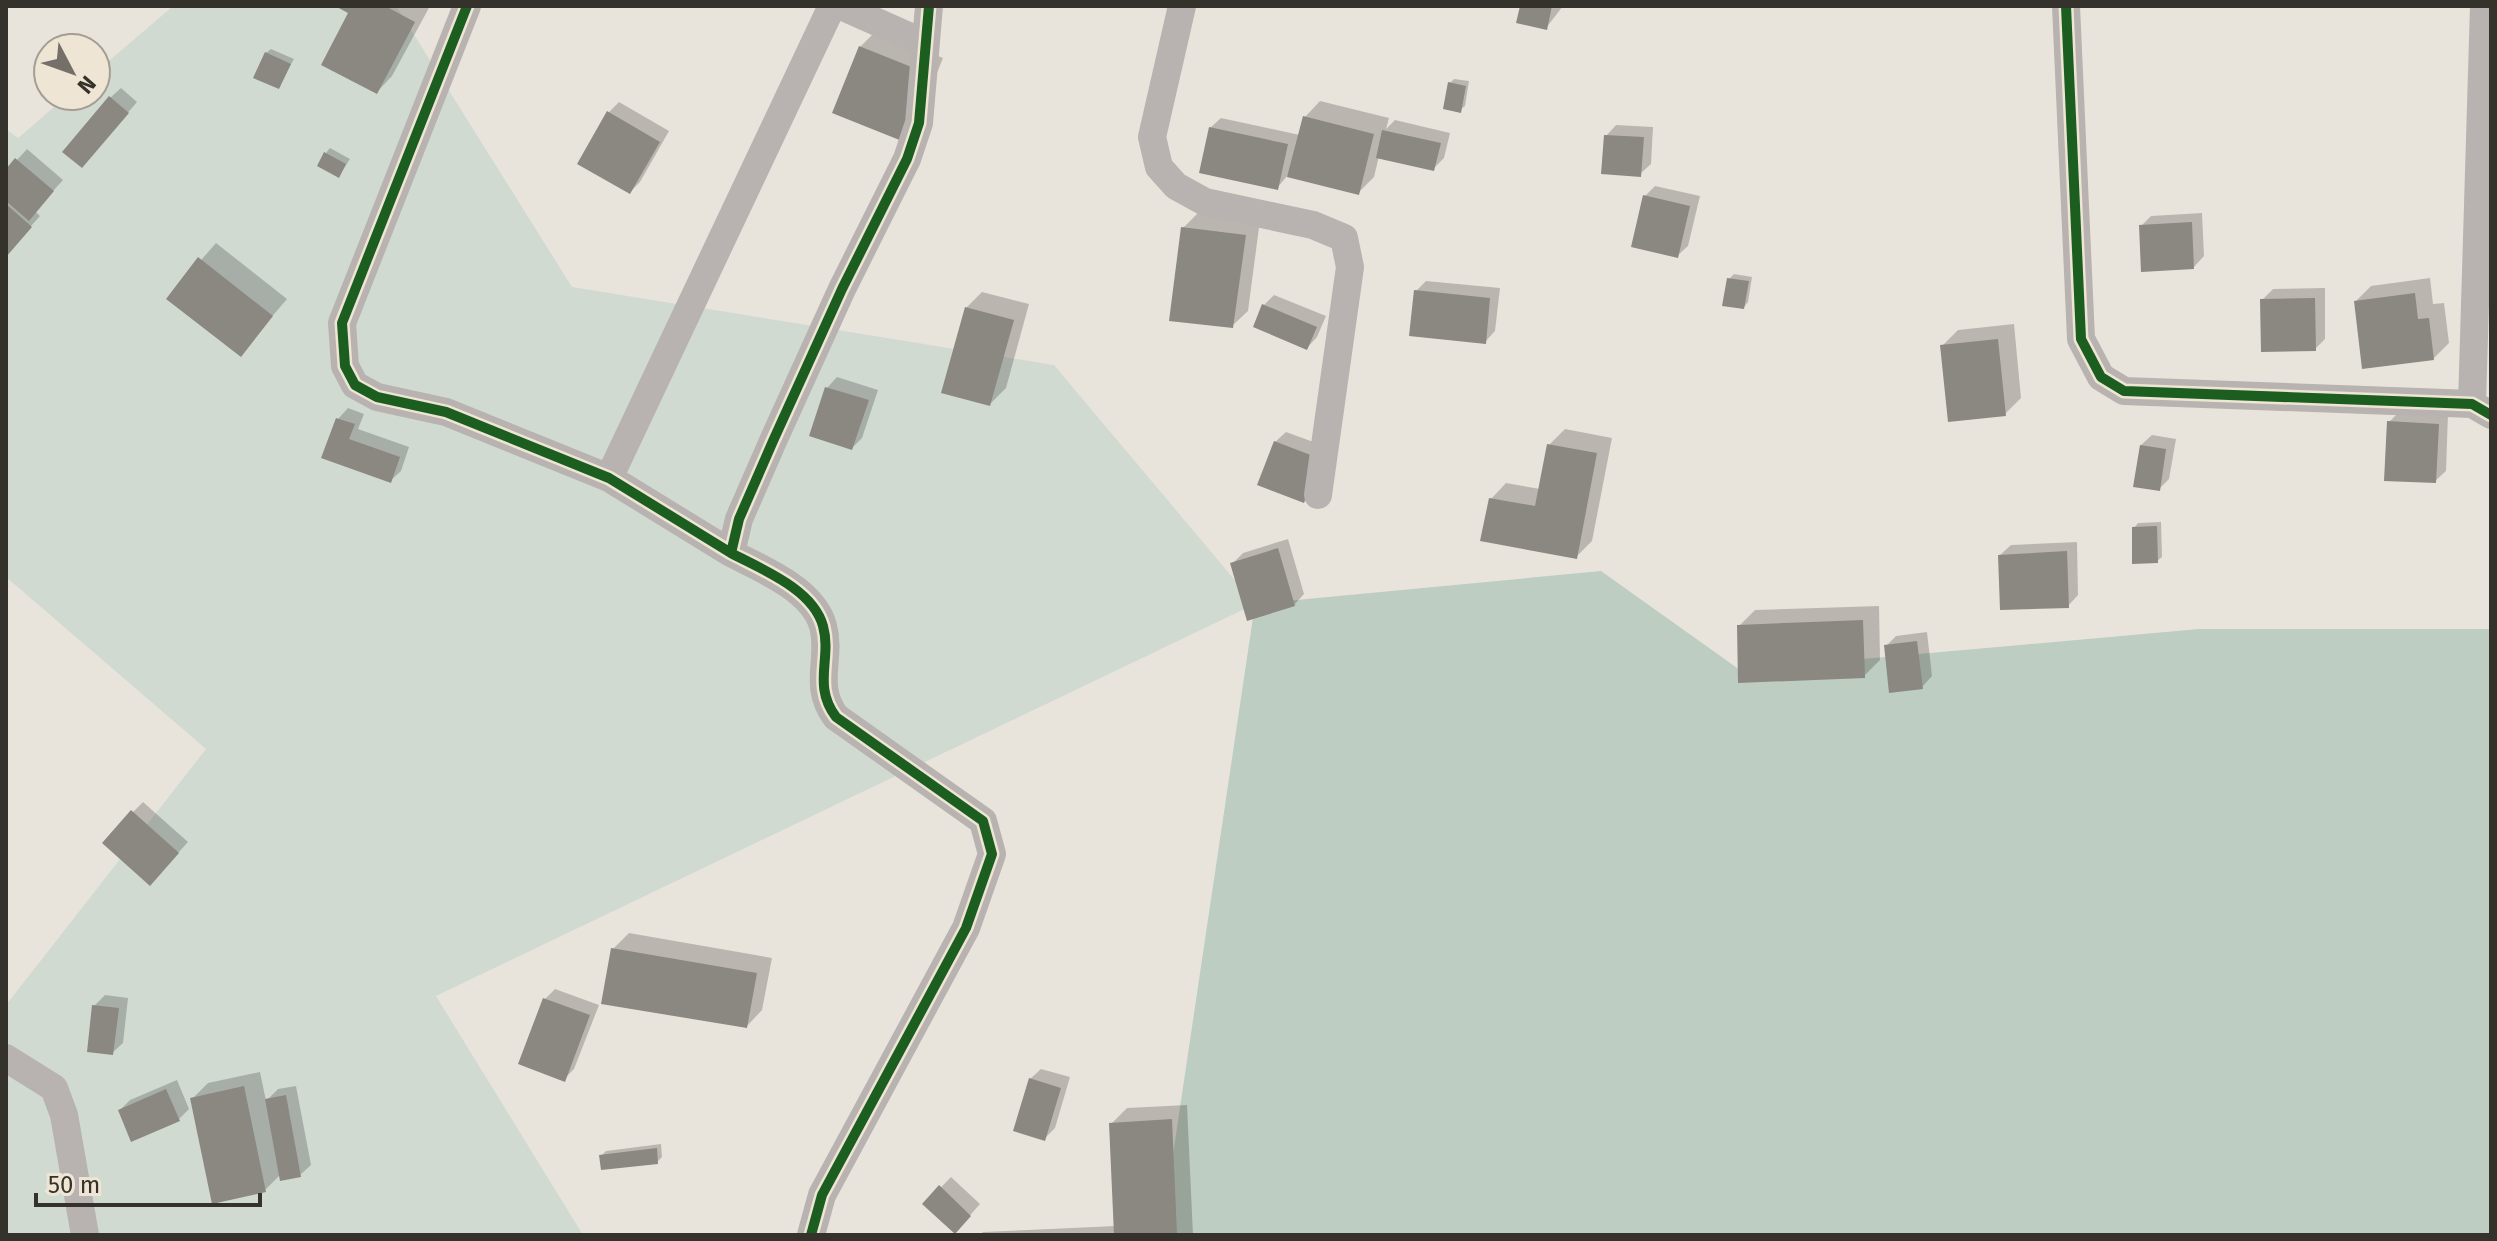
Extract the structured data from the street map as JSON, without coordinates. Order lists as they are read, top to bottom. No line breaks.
{"scale_bar":"50 m","north":"bottom right"}
